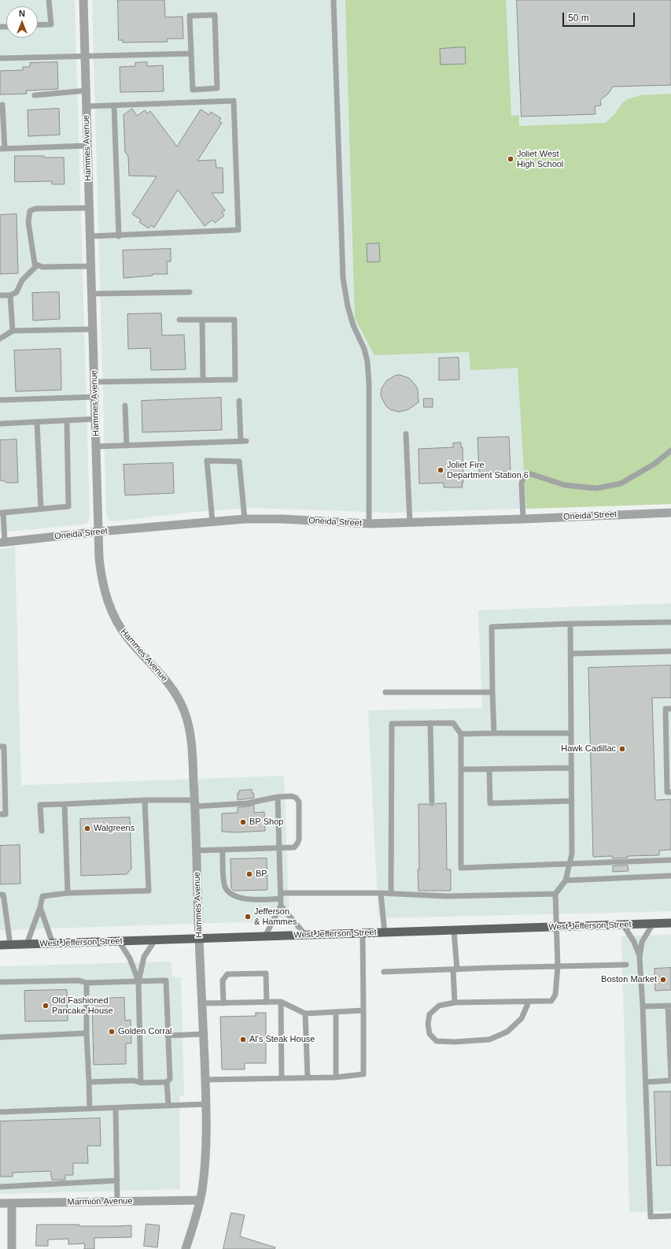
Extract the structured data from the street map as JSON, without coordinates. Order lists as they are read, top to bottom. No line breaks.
{"streets":{"main road":["West Jefferson Street"],"street":["Hammes Avenue","Oneida Street","Marmion Avenue"]},"crossings":[["Hammes Avenue","Oneida Street"],["Hammes Avenue","West Jefferson Street"],["Hammes Avenue","Marmion Avenue"]],"places":["Joliet West High School","Joliet Fire Department Station 6","Hawk Cadillac","BP Shop","Walgreens","BP","Jefferson & Hammes","Boston Market","Old Fashioned Pancake House","Golden Corral","Al's Steak House"],"scale_bar":"50 m","north":"top"}
